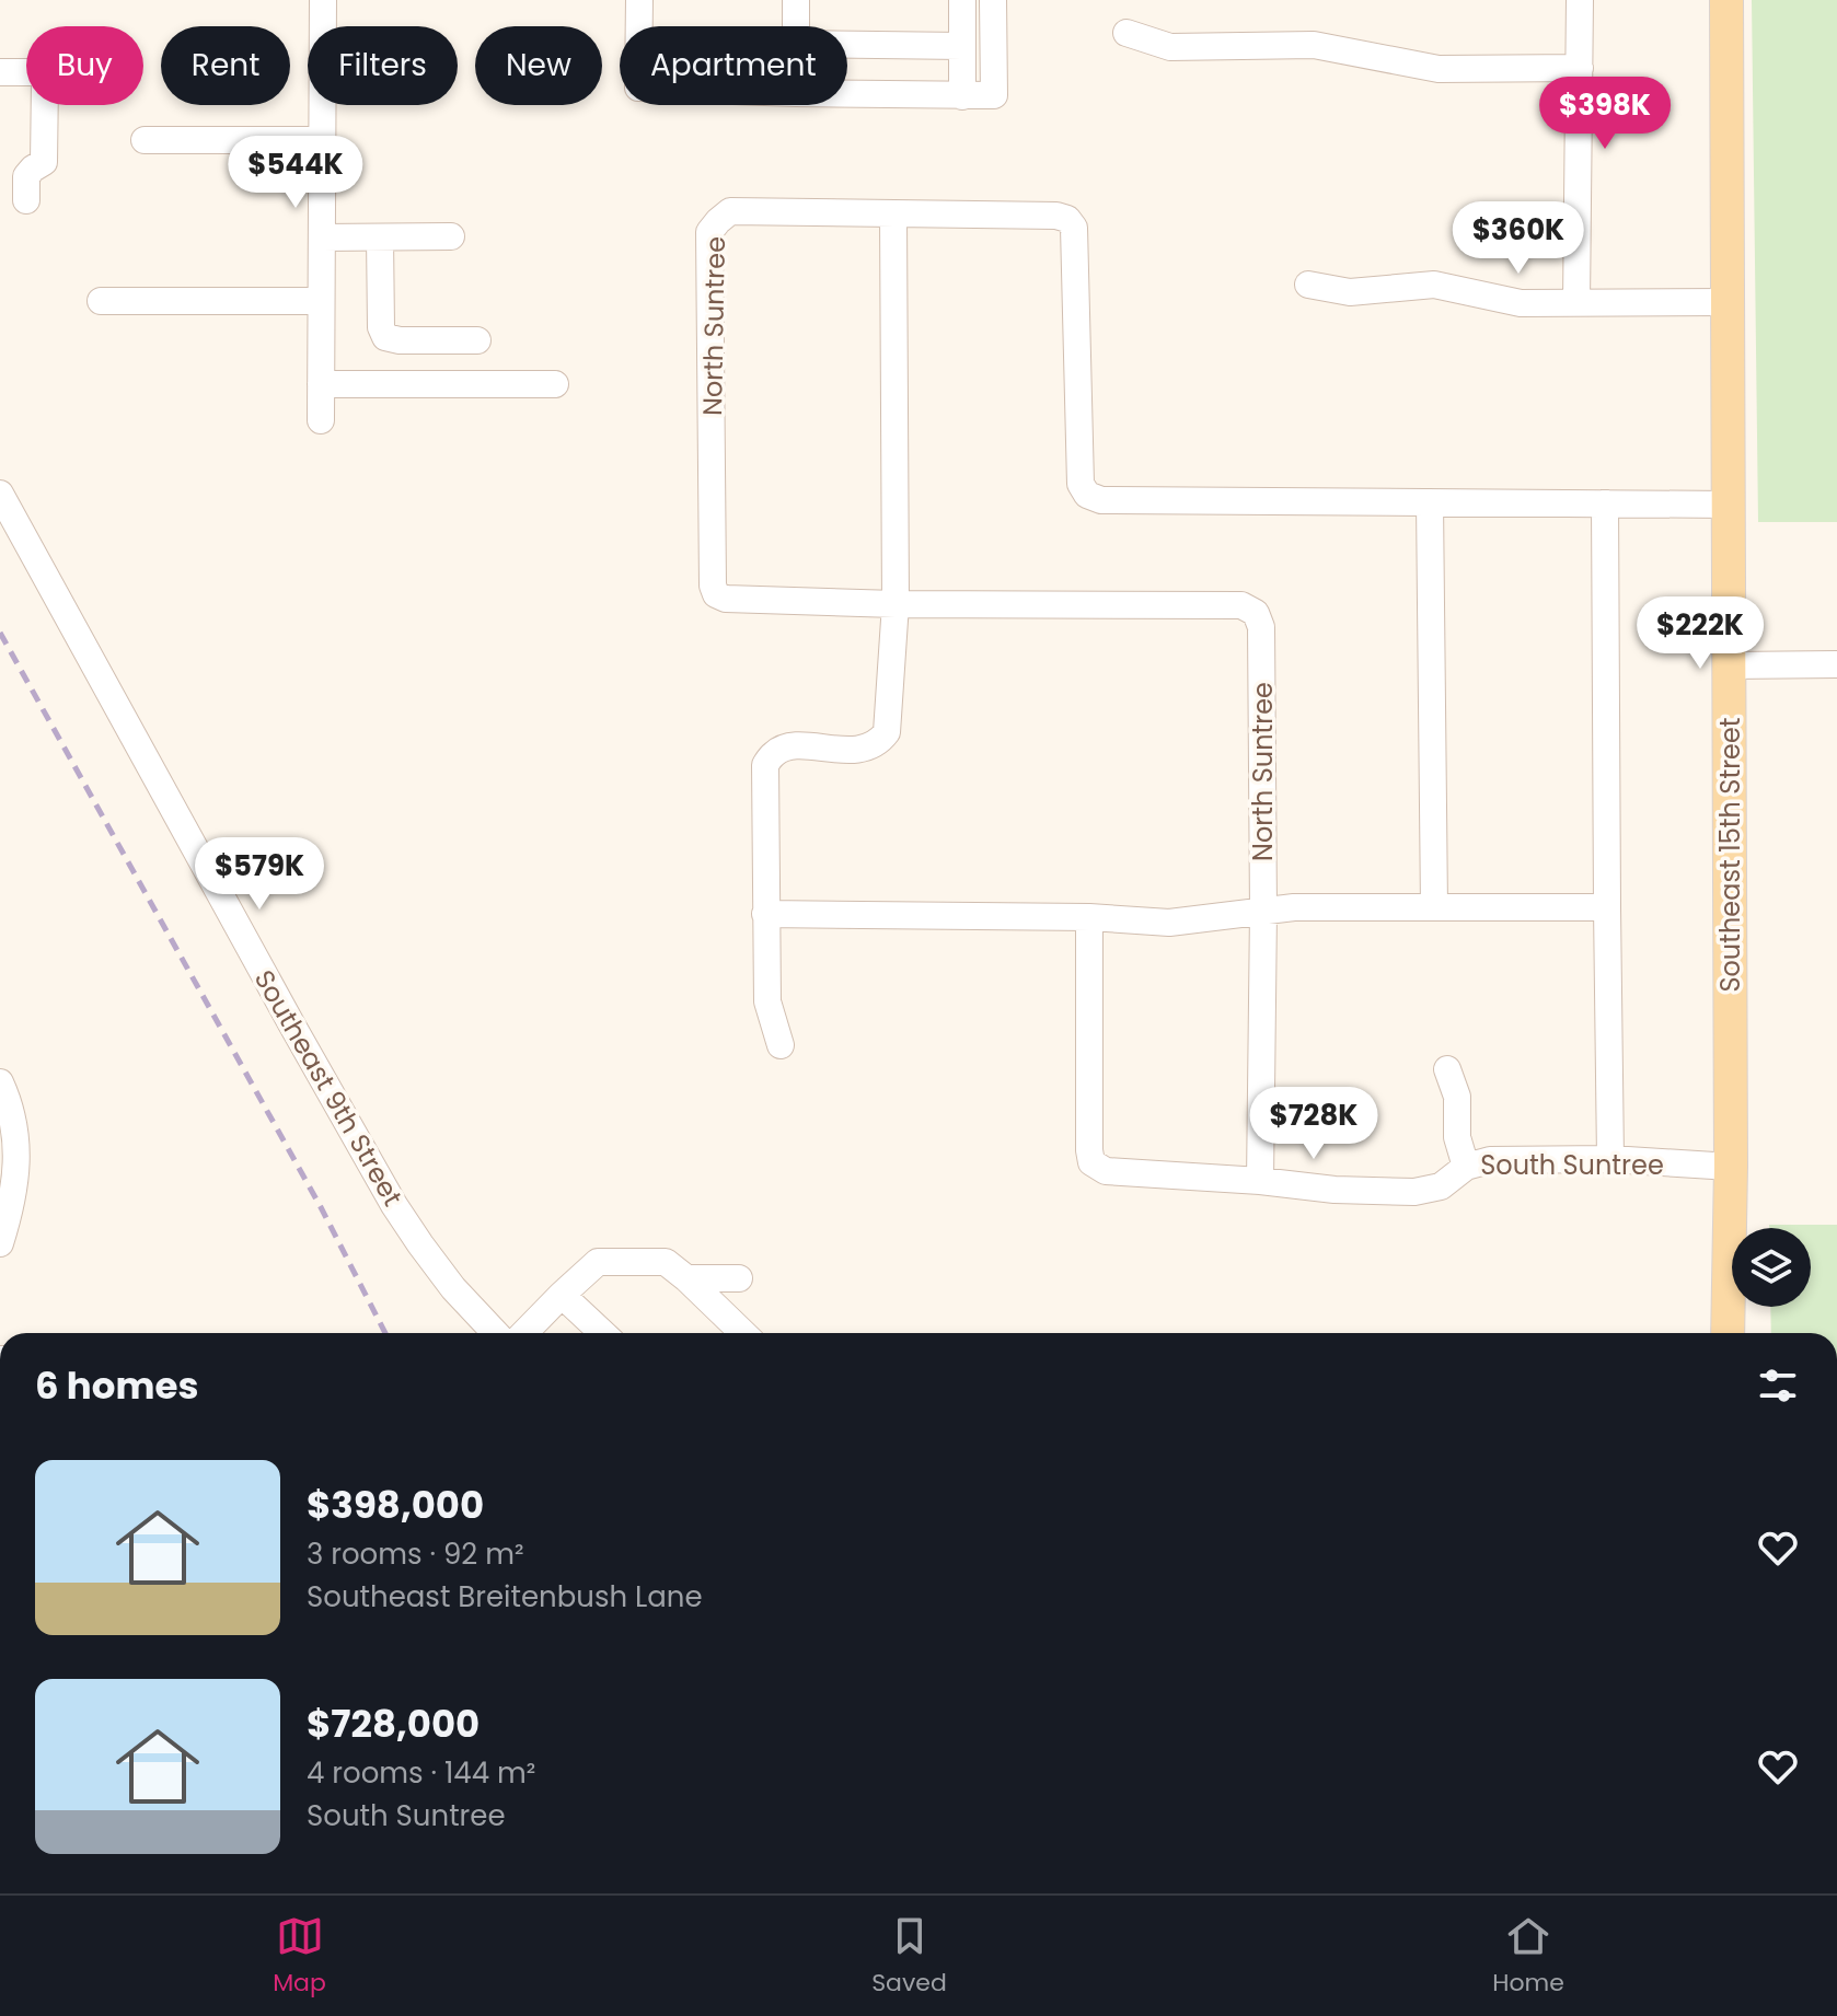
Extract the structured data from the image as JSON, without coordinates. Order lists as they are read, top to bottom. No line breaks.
{"streets":{"main road":["Southeast 15th Street"],"street":["North Suntree","Southeast 9th Street","South Suntree"]},"crossings":[["North Suntree","Southeast 15th Street"],["North Suntree","South Suntree"],["Southeast 15th Street","South Suntree"]],"page":{"chip":["Buy","Rent","Filters","New","Apartment"],"price":["$398K","$544K","$360K","$222K","$579K","$728K"],"heading":"6 homes","list":[{"name":"$398,000","note":"3 rooms · 92 m² · Southeast Breitenbush Lane"},{"name":"$728,000","note":"4 rooms · 144 m² · South Suntree"}],"tabs":["Map","Saved","Home"]}}
